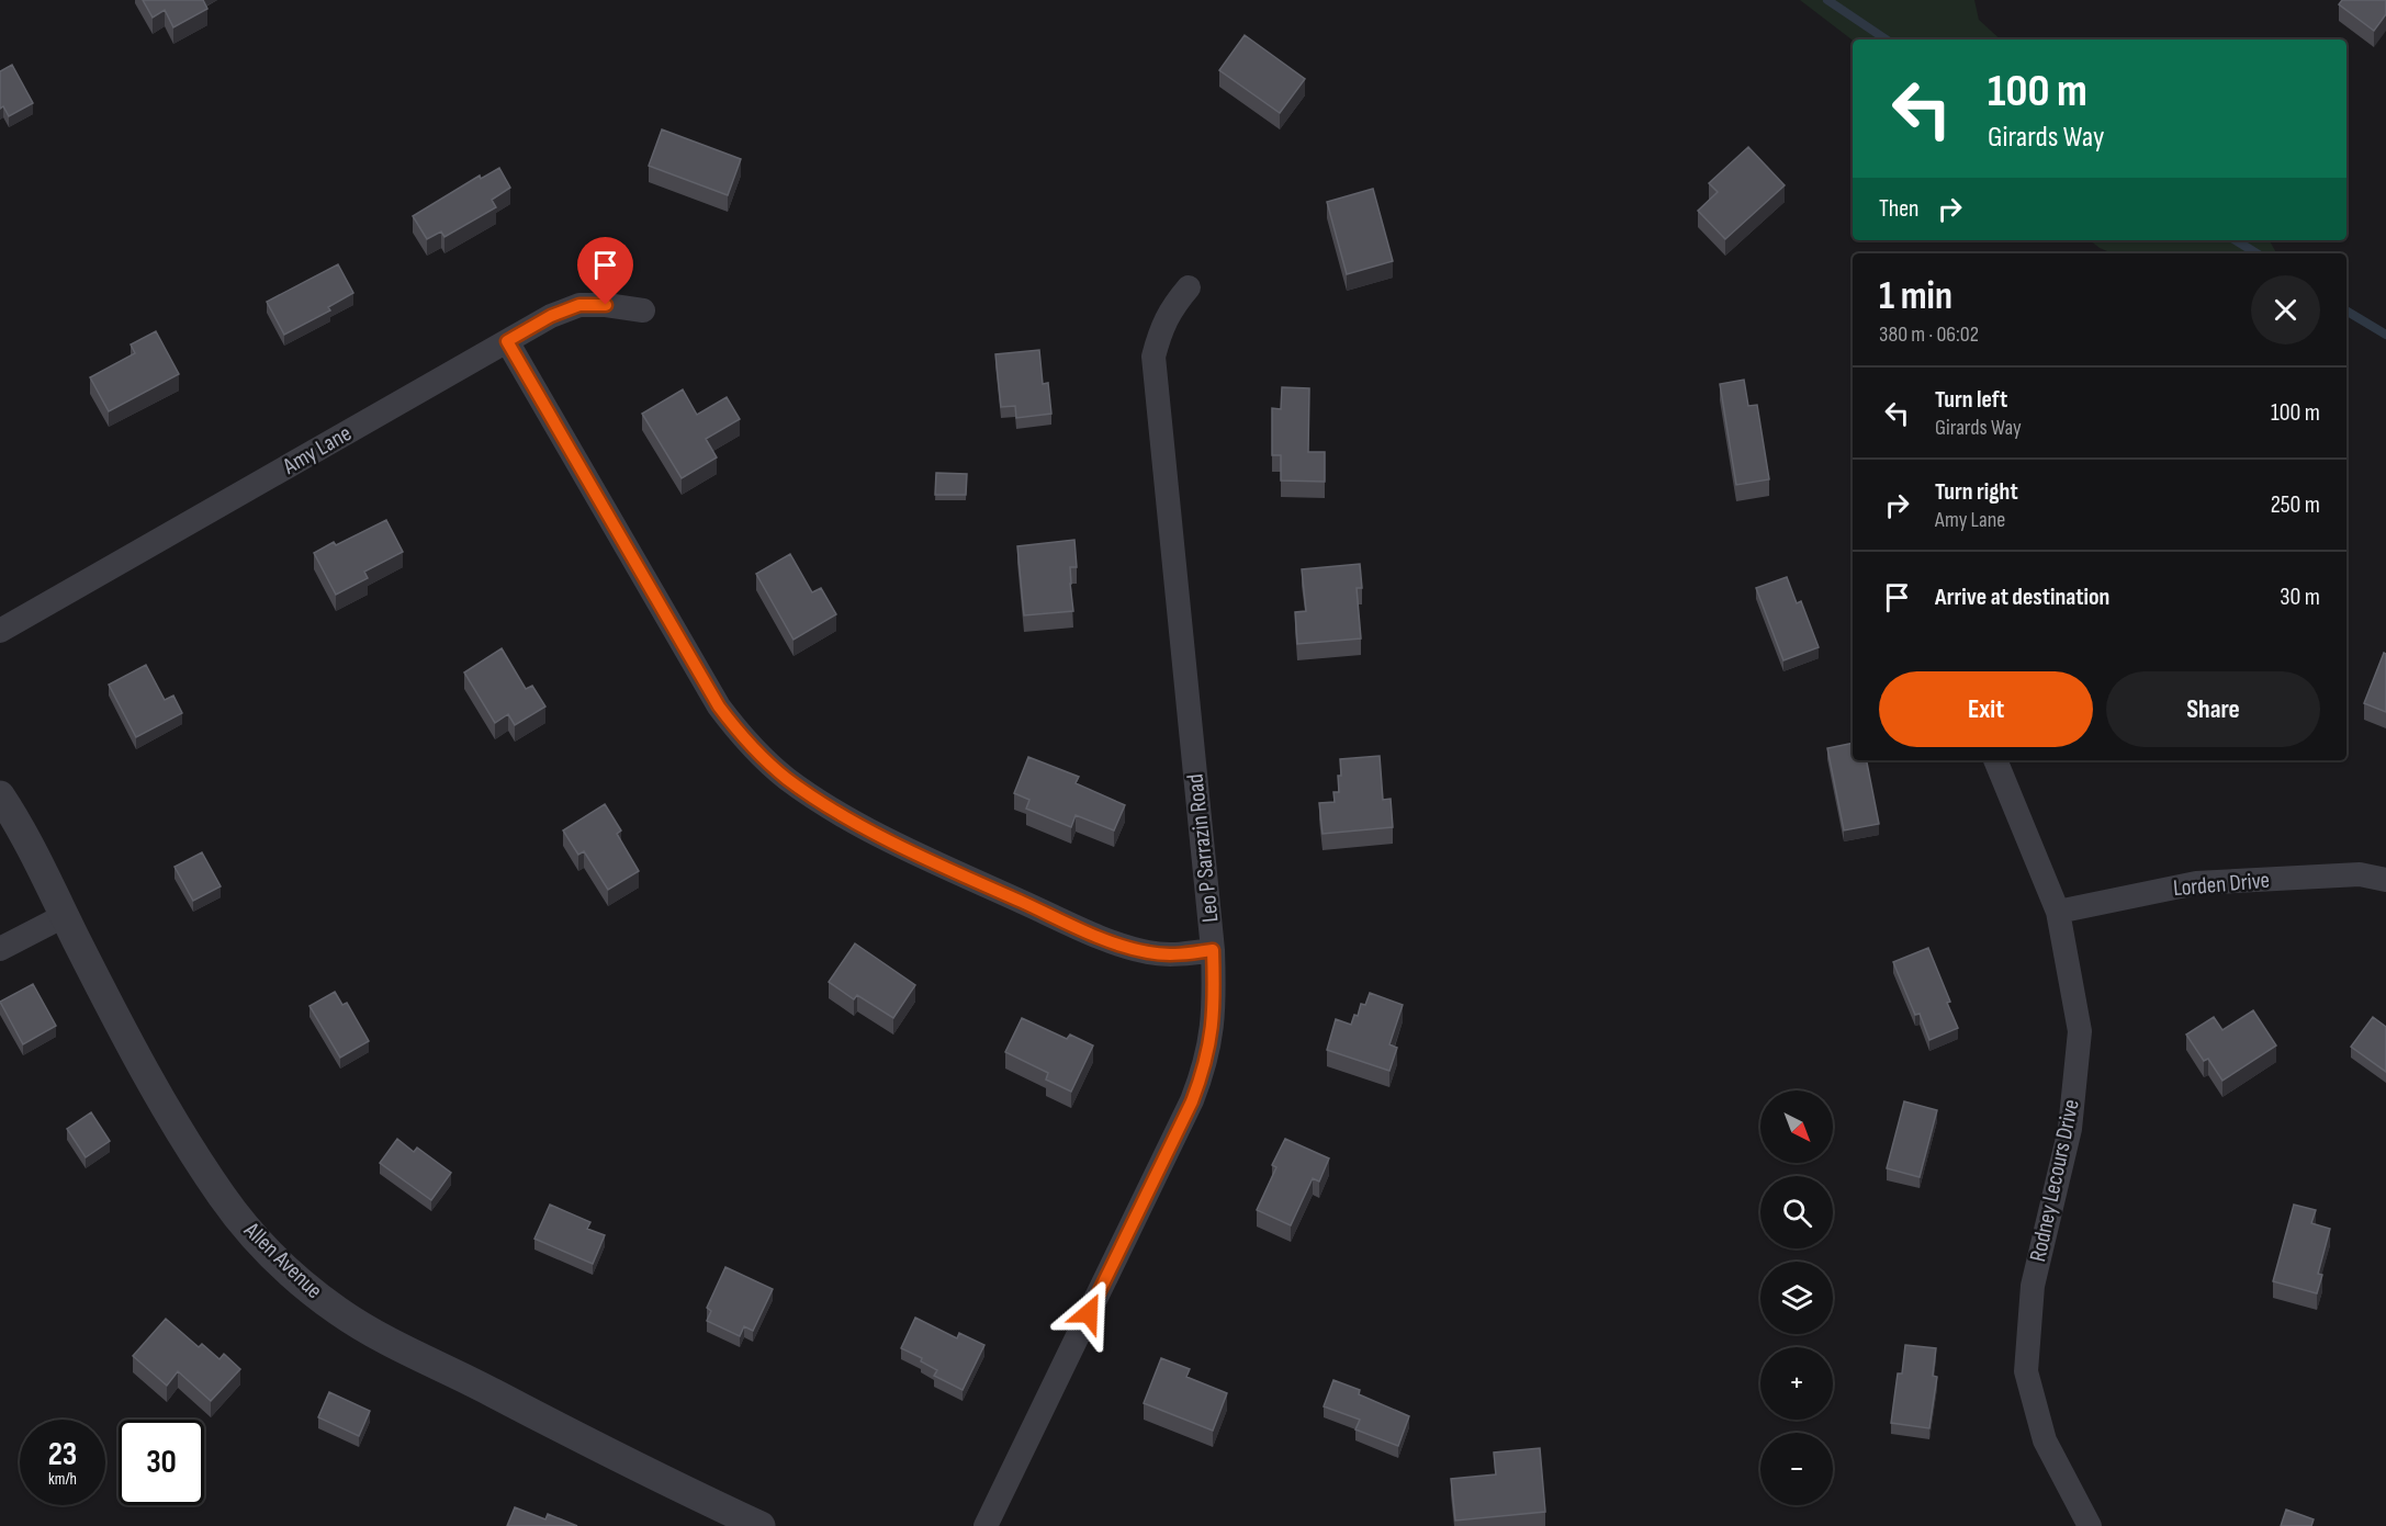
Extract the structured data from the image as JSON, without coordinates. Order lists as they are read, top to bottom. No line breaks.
{"streets":{"street":["Amy Lane","Leo P Sarrazin Road","Lorden Drive","Rodney Lecours Drive","Allen Avenue"]},"crossings":[["Lorden Drive","Rodney Lecours Drive"]],"north":"bottom right","page":{"turn":["100 m","Girards Way"],"then":"Then","heading":["1 min","380 m · 06:02"],"list":[{"name":"Turn left","note":"Girards Way","value":"100 m"},{"name":"Turn right","note":"Amy Lane","value":"250 m"},{"name":"Arrive at destination","value":"30 m"}],"buttons":["Exit","Share"],"map_buttons":["+","−"],"speed":"23 km/h","limit":"30"}}
